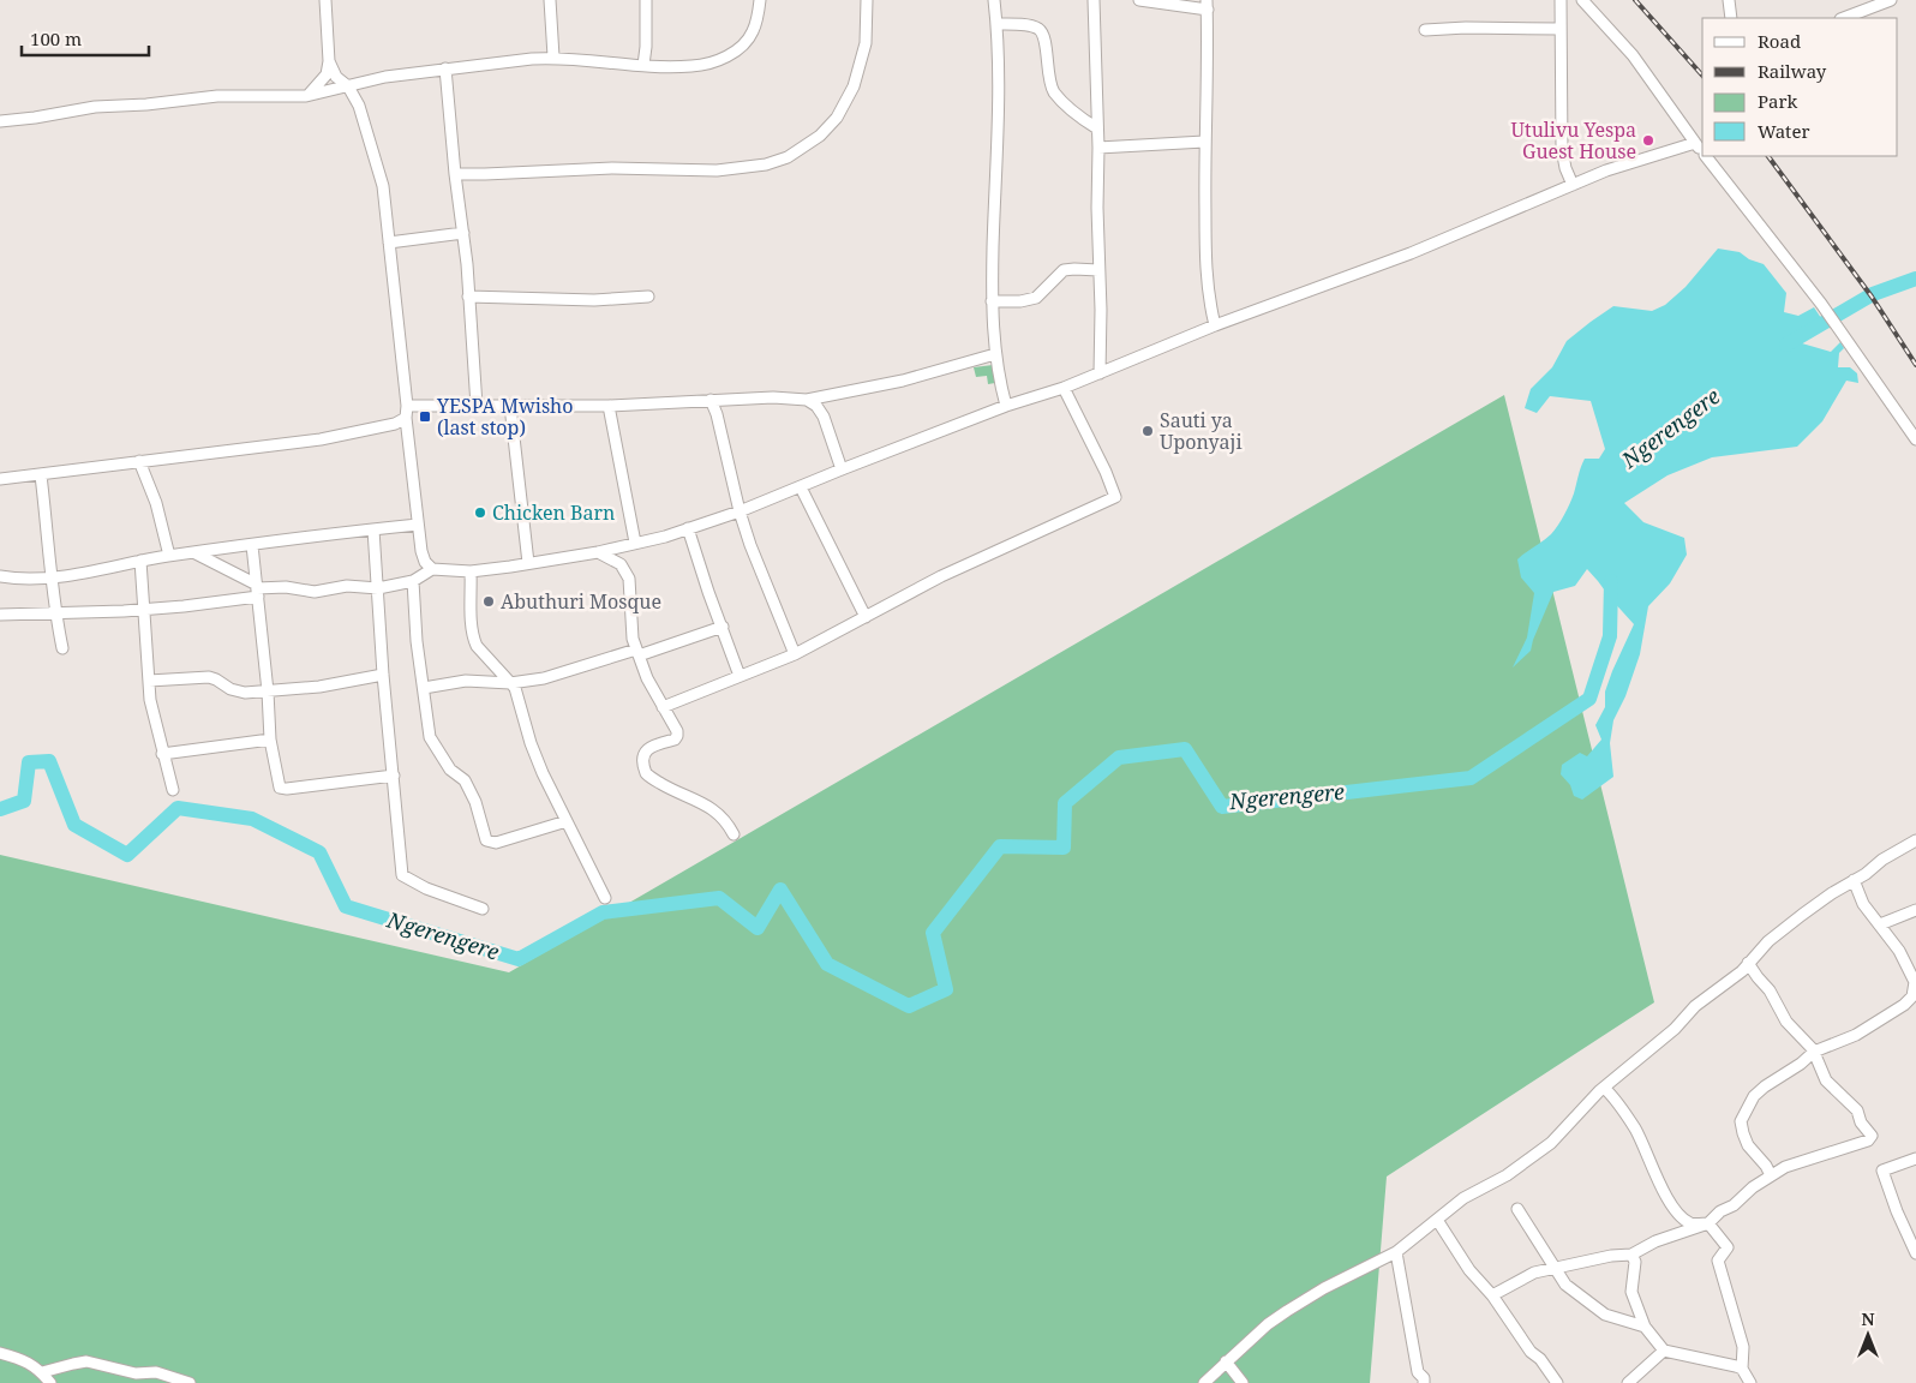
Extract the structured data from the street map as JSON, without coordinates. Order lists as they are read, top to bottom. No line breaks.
{"water":["Ngerengere"],"places":{"other":["Utulivu Yespa Guest House","Sauti ya Uponyaji","Chicken Barn","Abuthuri Mosque"],"transit":["YESPA Mwisho (last stop)"]},"legend":["Road","Railway","Park","Water"],"scale_bar":"100 m","north":"top"}
